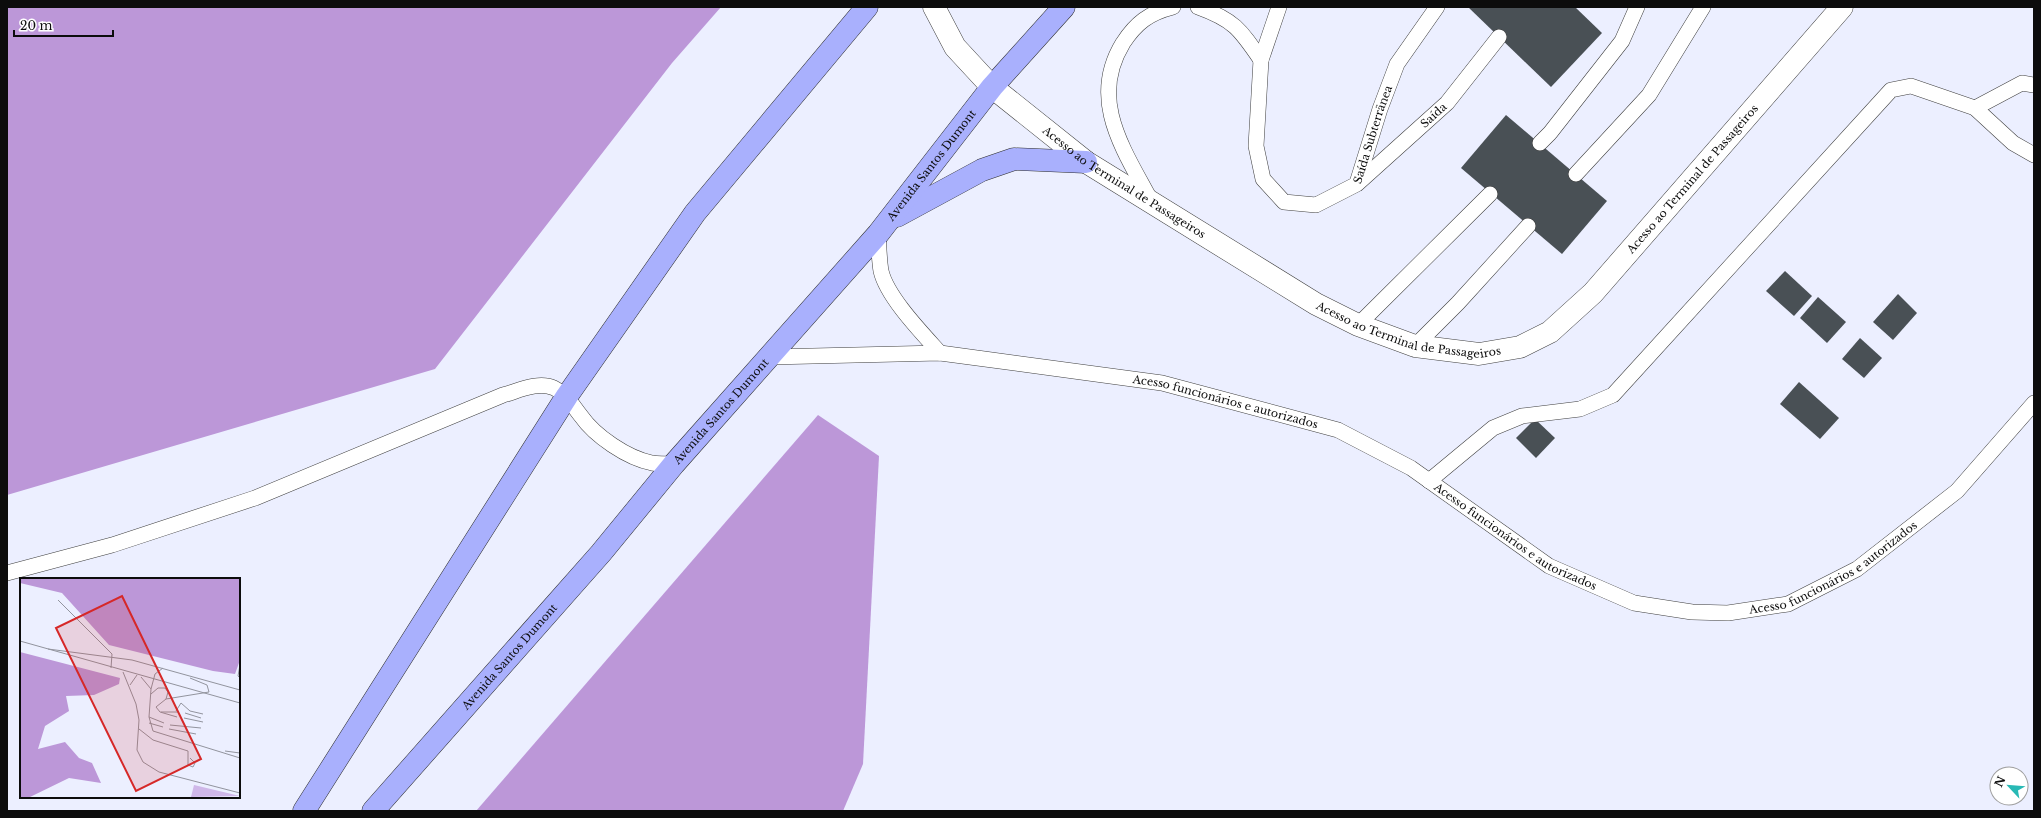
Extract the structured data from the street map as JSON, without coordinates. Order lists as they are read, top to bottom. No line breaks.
{"streets":{"main road":["Avenida Santos Dumont"],"street":["Acesso ao Terminal de Passageiros"],"lane":["Saída","Saída Subterränea","Acesso funcionários e autorizados"]},"crossings":[["Saída","Saída Subterränea"],["Avenida Santos Dumont","Acesso ao Terminal de Passageiros"]],"scale_bar":"20 m","north":"top left"}
